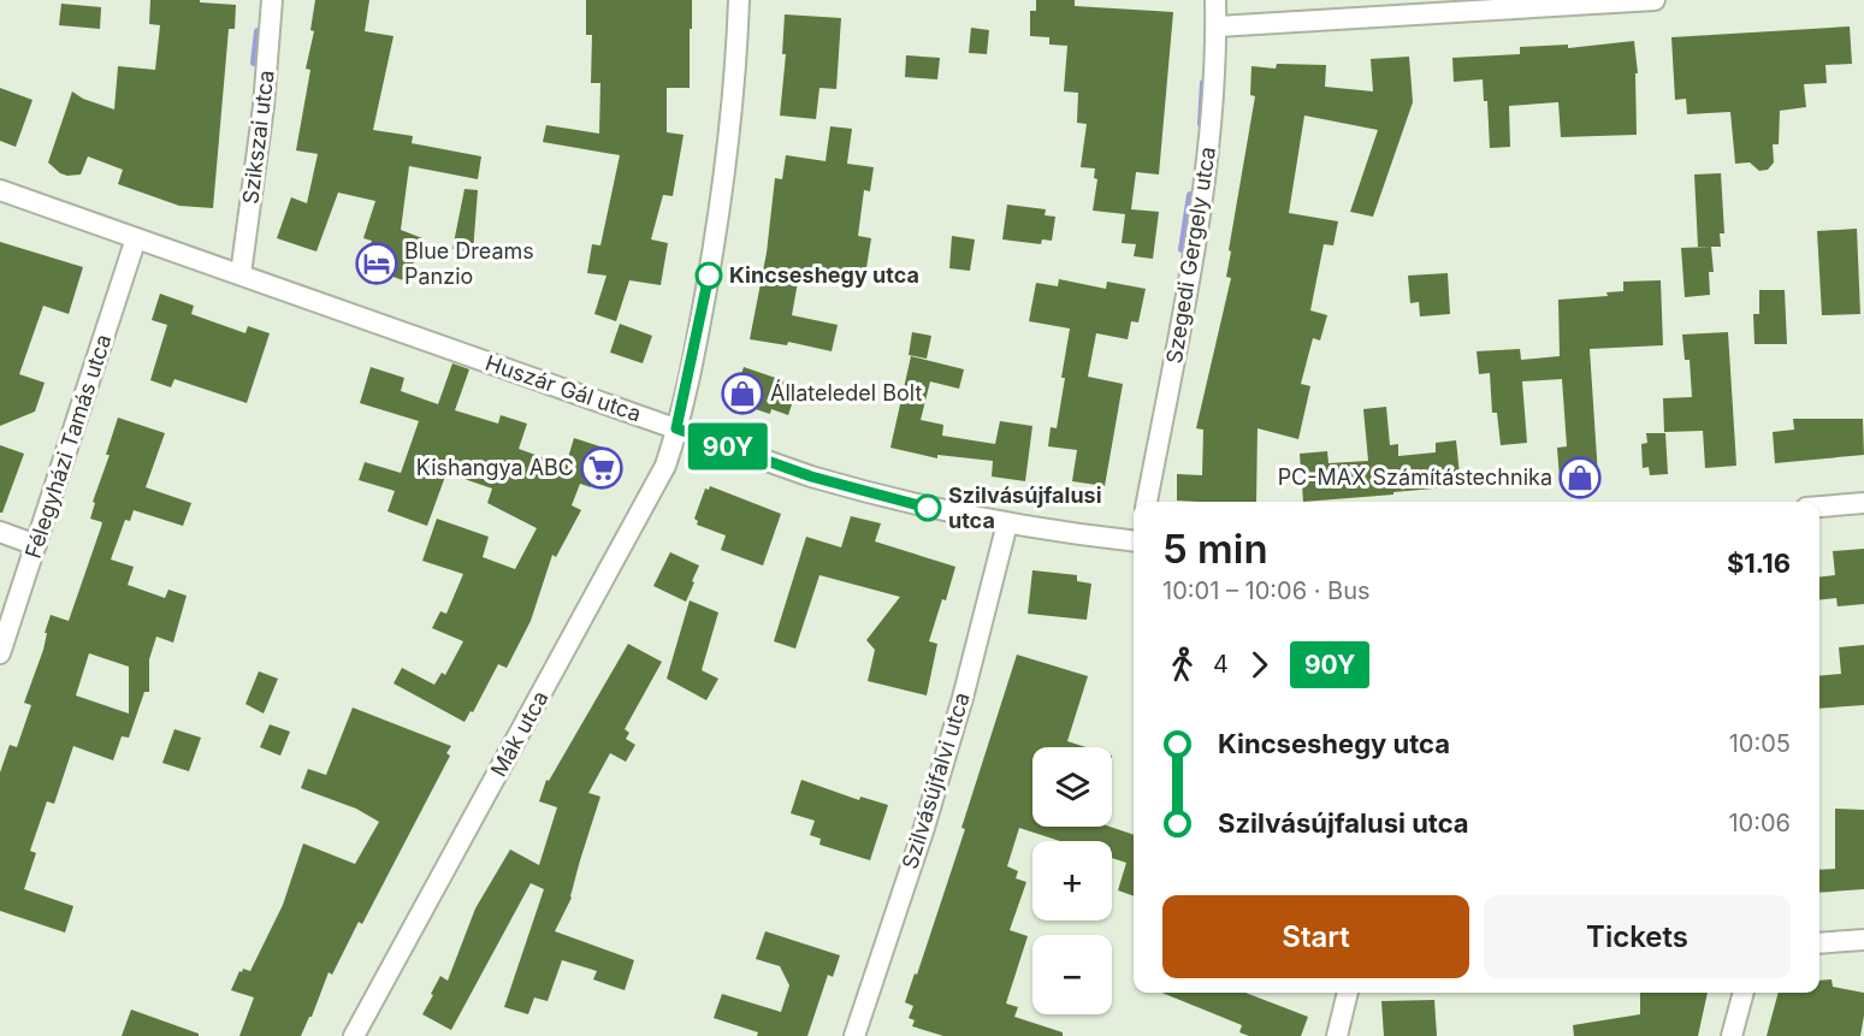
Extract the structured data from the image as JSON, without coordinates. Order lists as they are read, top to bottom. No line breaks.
{"streets":{"street":["Szikszai utca","Szegedi Gergely utca","Huszár Gál utca","Félegyházi Tamás utca","Mák utca","Szilvásújfalvi utca"]},"crossings":[["Szikszai utca","Huszár Gál utca"],["Huszár Gál utca","Félegyházi Tamás utca"],["Huszár Gál utca","Mák utca"],["Huszár Gál utca","Szilvásújfalvi utca"]],"places":{"hotel":["Blue Dreams Panzio"],"other":["Kincseshegy utca","Szilvásújfalusi utca"],"shop":["Állateledel Bolt","PC-MAX Számítástechnika"],"supermarket":["Kishangya ABC"]},"lines":["bus line 90Y"],"page":{"on_map":"90Y","heading":["5 min","10:01 – 10:06 · Bus","$1.16"],"legs":["4","90Y"],"list":[{"name":"Kincseshegy utca","value":"10:05"},{"name":"Szilvásújfalusi utca","value":"10:06"}],"map_buttons":["+","−"],"buttons":["Start","Tickets"]}}
